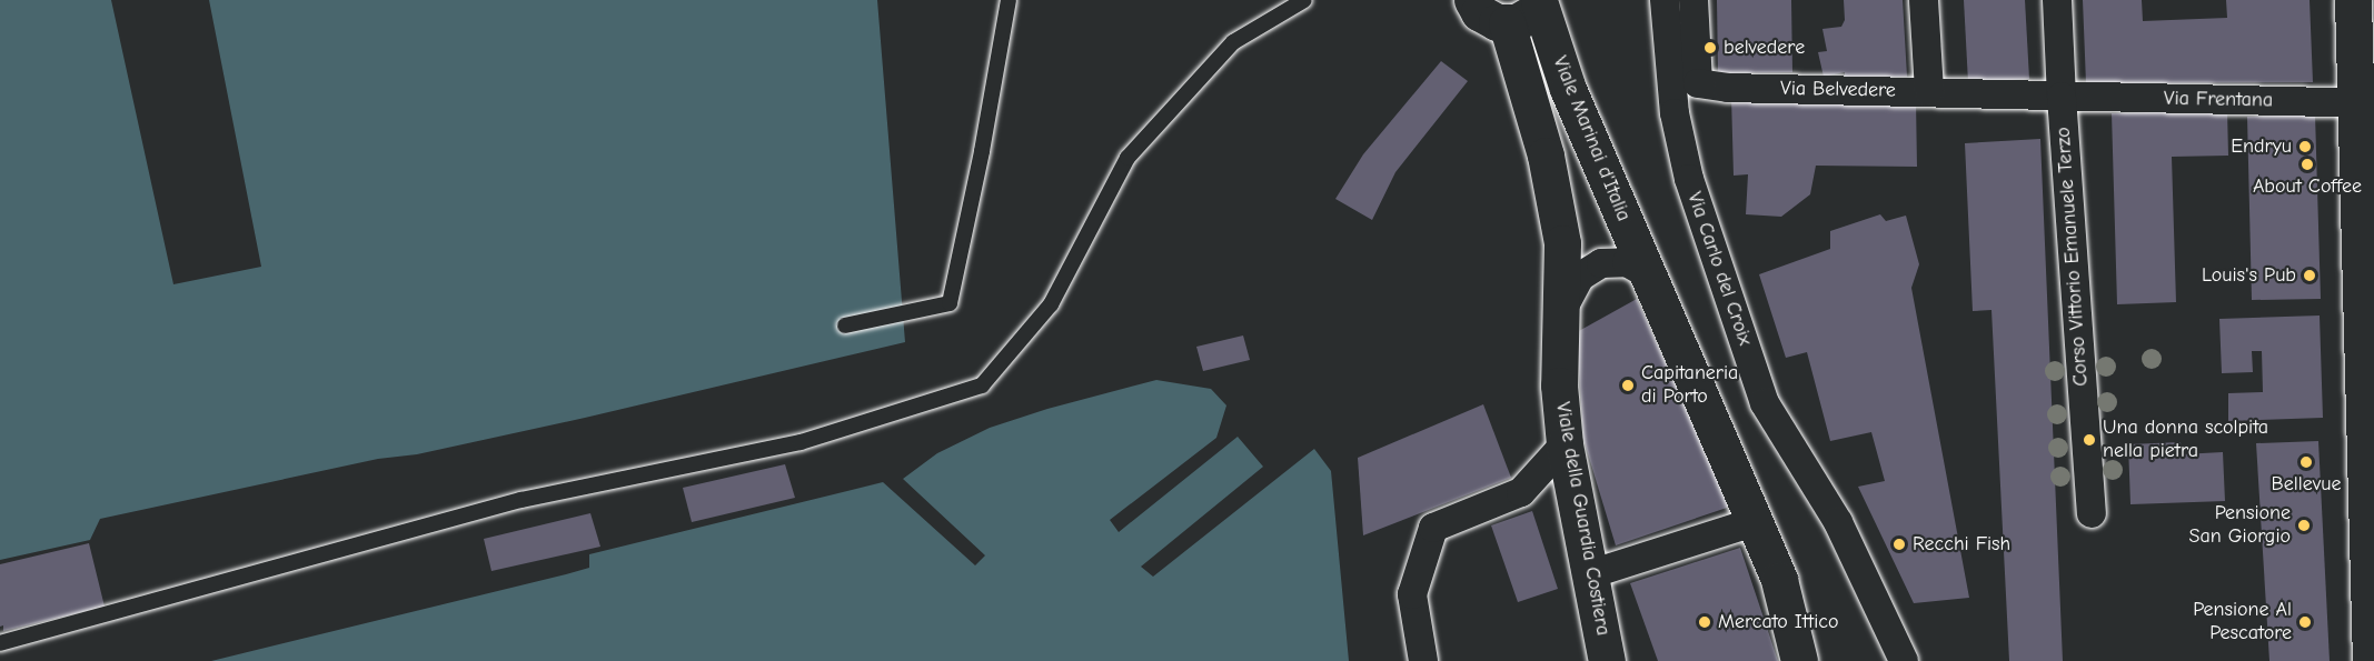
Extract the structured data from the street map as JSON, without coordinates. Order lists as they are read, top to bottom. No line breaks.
{"streets":{"main road":["Viale Marinai d'Italia","Viale della Guardia Costiera"],"street":["Via Belvedere","Via Frentana","Corso Vittorio Emanuele Terzo","Via Carlo del Croix"]},"crossings":[["Via Belvedere","Via Frentana"],["Via Belvedere","Corso Vittorio Emanuele Terzo"],["Via Frentana","Corso Vittorio Emanuele Terzo"],["Viale Marinai d'Italia","Viale della Guardia Costiera"]],"places":["belvedere","Endryu","About Coffee","Louis's Pub","Capitaneria di Porto","Una donna scolpita nella pietra","Bellevue","Pensione San Giorgio","Recchi Fish","Mercato Ittico","Pensione Al Pescatore"]}
